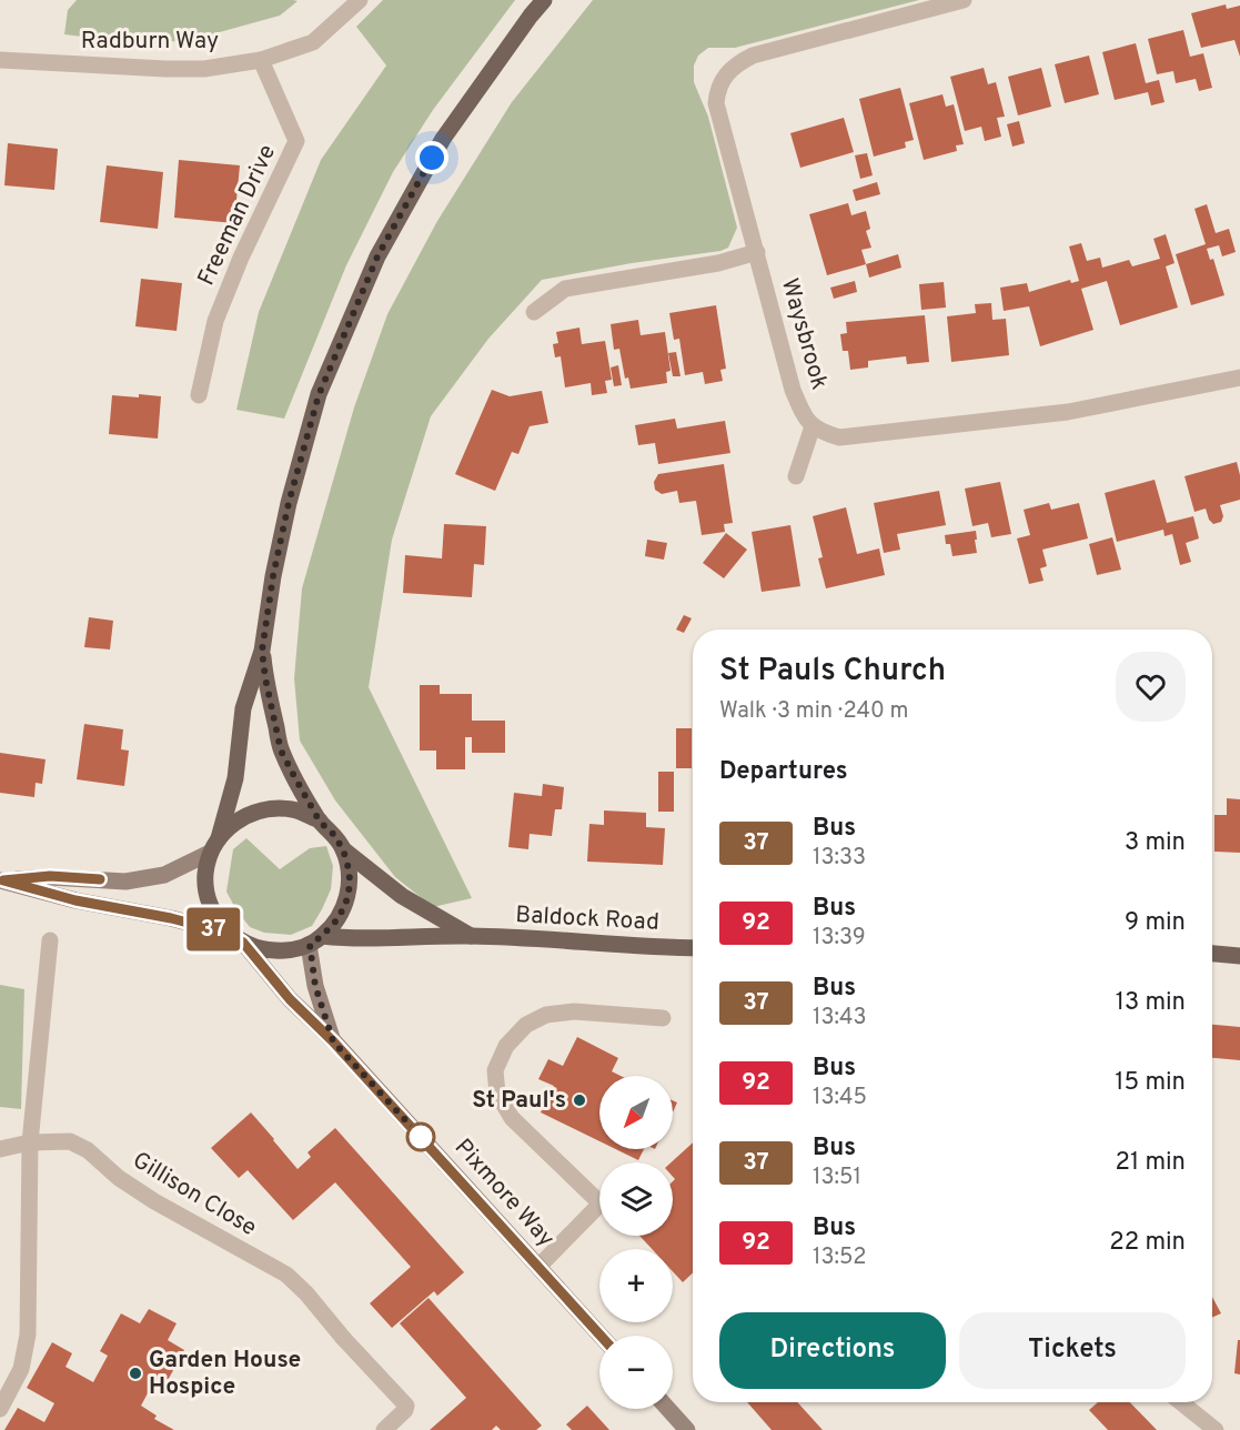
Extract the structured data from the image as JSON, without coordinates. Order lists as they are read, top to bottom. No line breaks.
{"streets":{"main road":["Baldock Road"],"street":["Radburn Way","Freeman Drive","Waysbrook","Pixmore Way","Gillison Close"]},"crossings":[["Radburn Way","Freeman Drive"],["Baldock Road","Pixmore Way"]],"places":["St Paul's","Garden House Hospice"],"lines":["bus line 37"],"north":"bottom left","page":{"on_map":"37","heading":[["St Pauls Church","Walk · 3 min · 240 m"],"Departures"],"list":[{"mark":"37","name":"Bus","note":"13:33","value":"3 min"},{"mark":"92","name":"Bus","note":"13:39","value":"9 min"},{"mark":"37","name":"Bus","note":"13:43","value":"13 min"},{"mark":"92","name":"Bus","note":"13:45","value":"15 min"},{"mark":"37","name":"Bus","note":"13:51","value":"21 min"},{"mark":"92","name":"Bus","note":"13:52","value":"22 min"}],"map_buttons":["+","−"],"buttons":["Directions","Tickets"]}}
